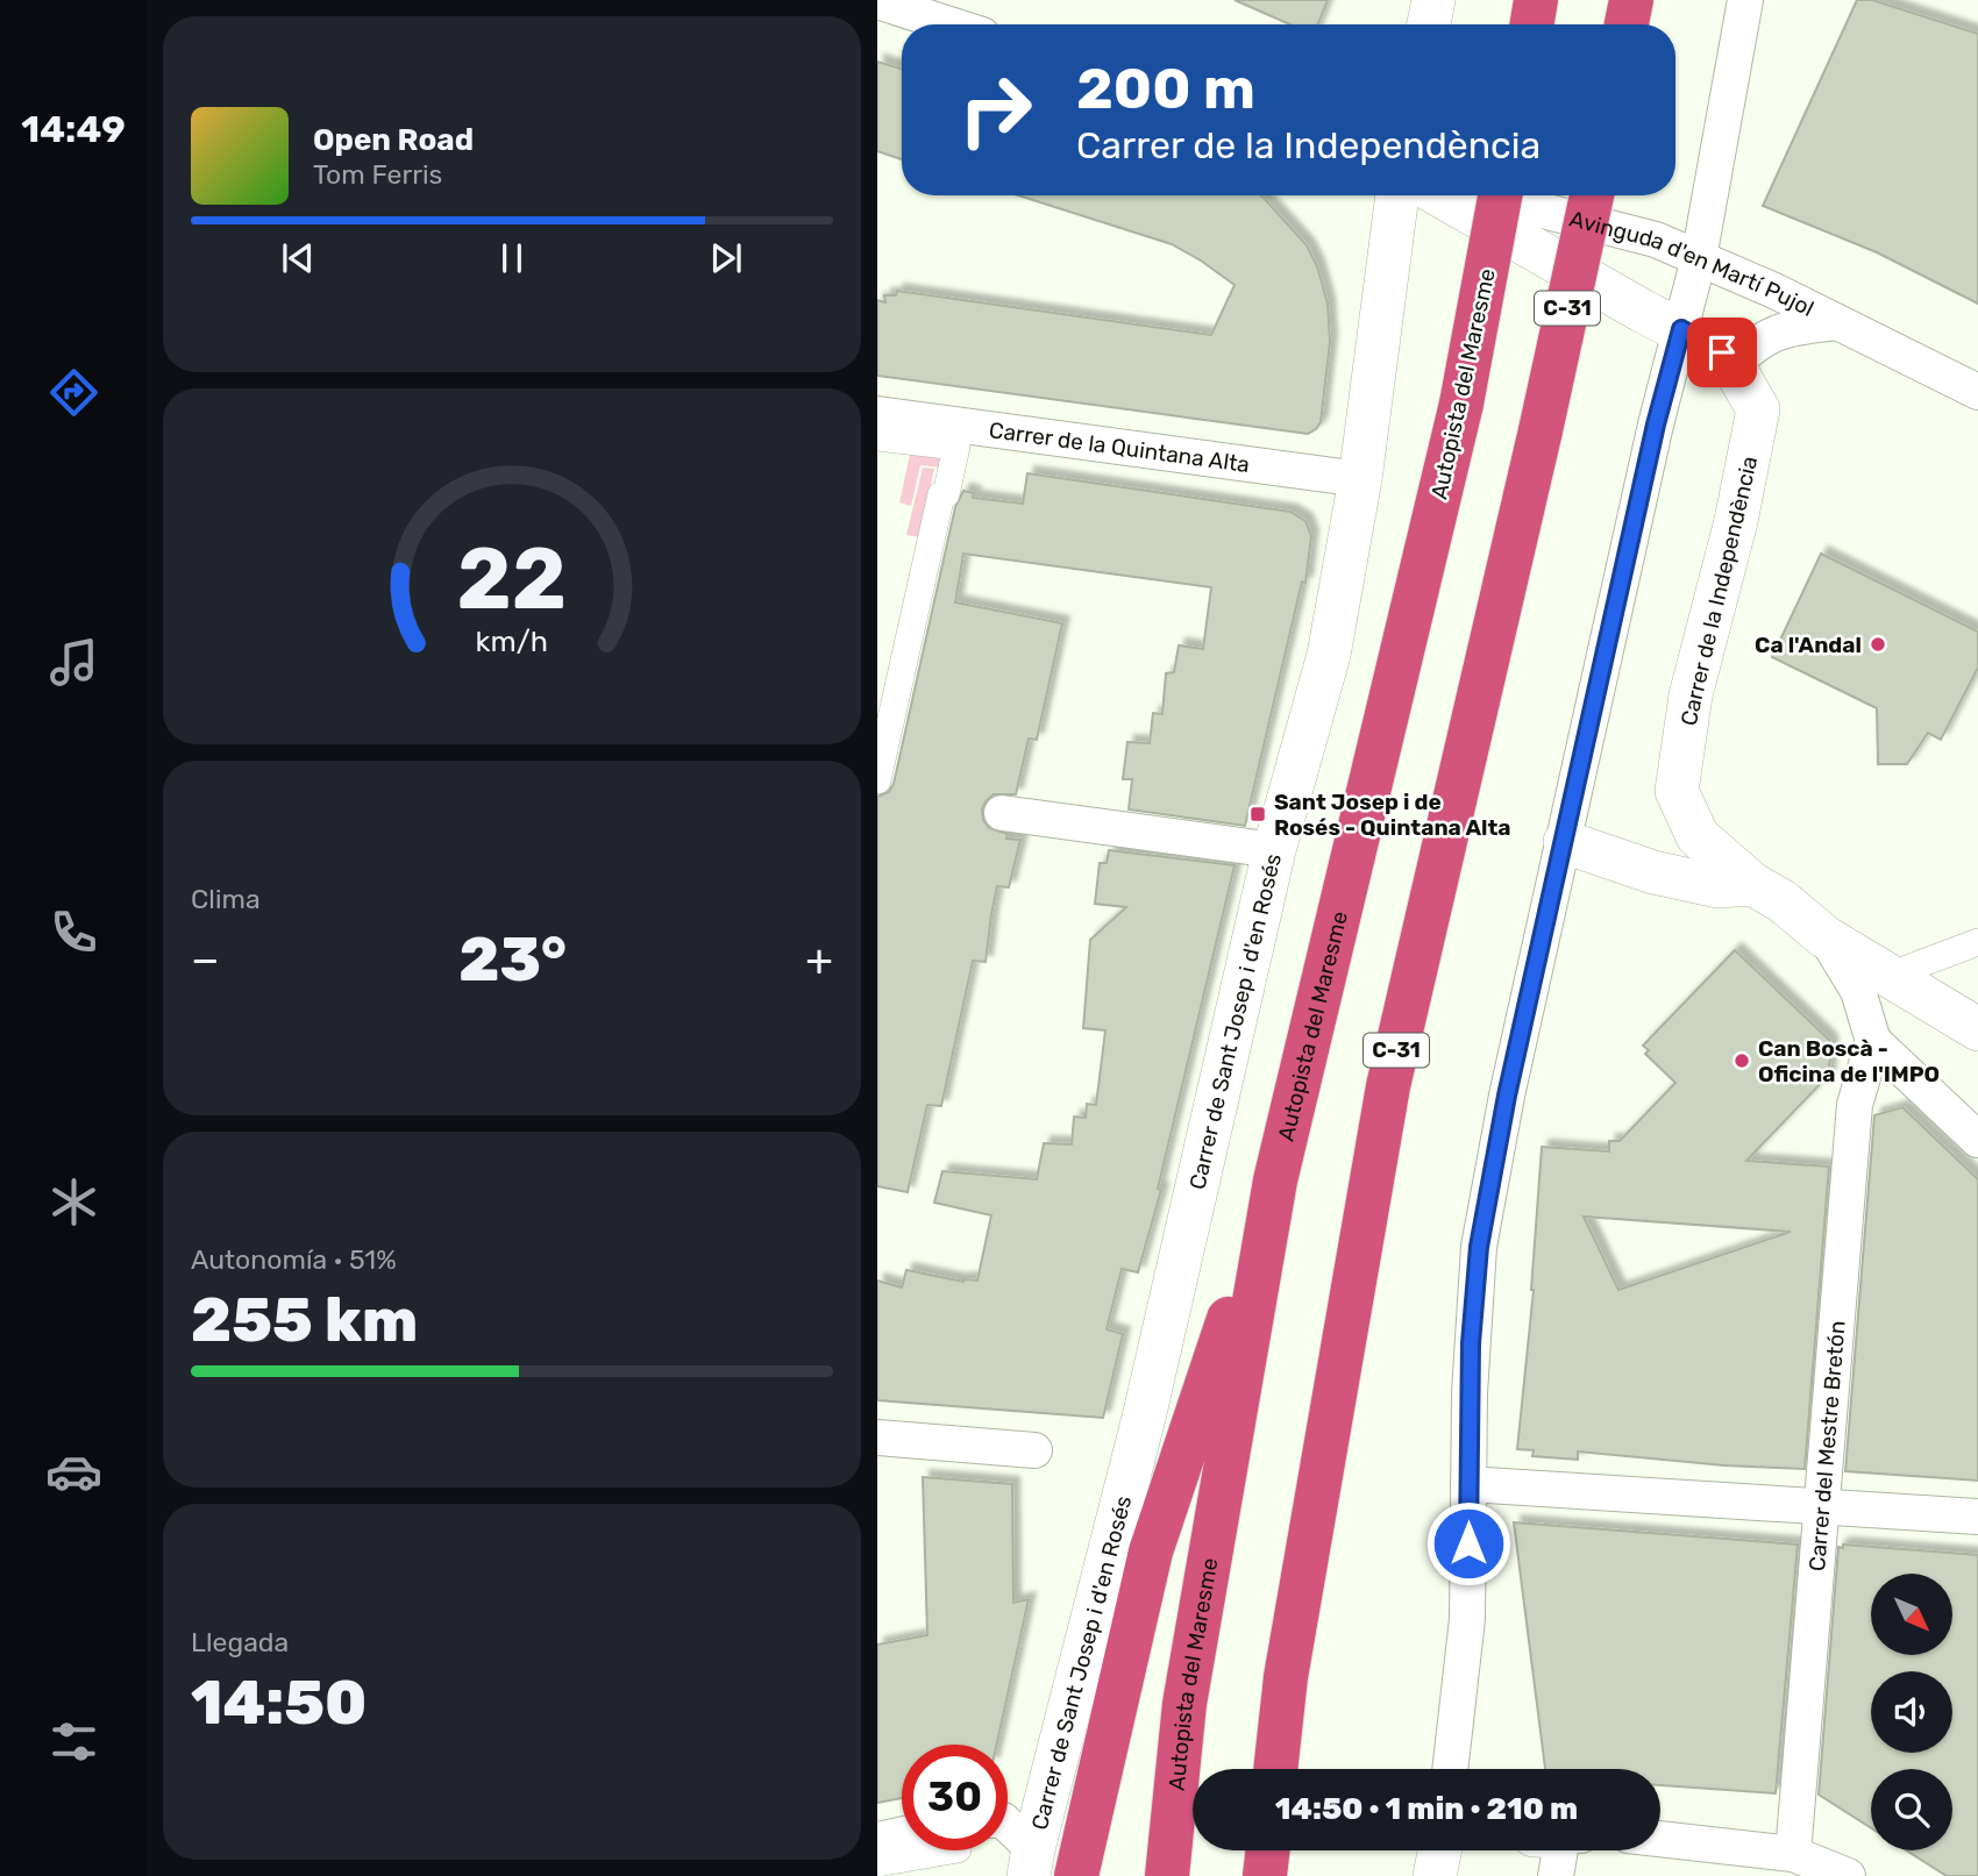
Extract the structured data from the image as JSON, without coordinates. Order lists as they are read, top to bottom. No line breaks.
{"streets":{"highway":["C-31","Autopista del Maresme"],"street":["Avinguda d'en Martí Pujol","Carrer de la Quintana Alta","Carrer de la Independència","Carrer de Sant Josep i d'en Rosés","Carrer del Mestre Bretón"]},"crossings":[["Avinguda d'en Martí Pujol","Carrer de la Independència"],["Carrer de la Quintana Alta","Carrer de Sant Josep i d'en Rosés"]],"places":{"other":["Ca l'Andal","Can Boscà - Oficina de l'IMPO"],"transit":["Sant Josep i de Rosés - Quintana Alta"]},"north":"bottom right","page":{"tabs":"14:49","turn":["200 m","Carrer de la Independència"],"song":["Open Road","Tom Ferris"],"tile":["Clima",["Autonomía · 51%","255 km"],["Llegada","14:50"]],"heat":["−","23°","+"],"limit":"30","trip":"14:50 · 1 min · 210 m","gauge":["22","km/h"]}}
